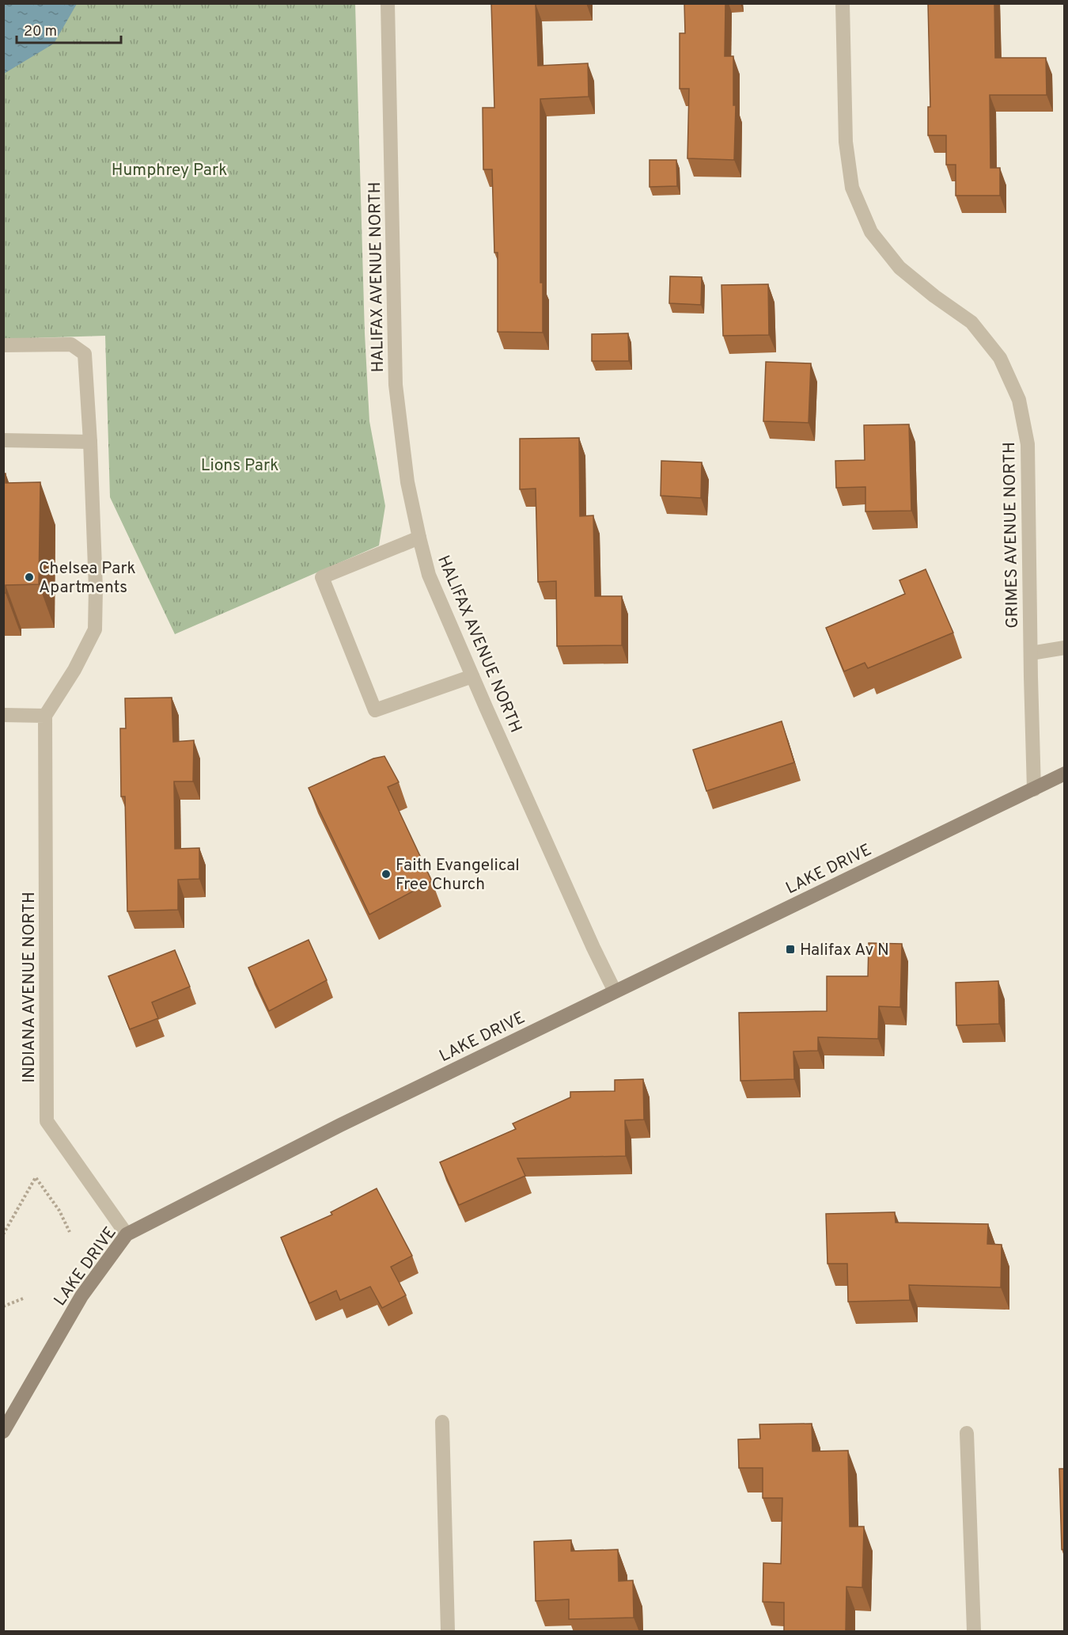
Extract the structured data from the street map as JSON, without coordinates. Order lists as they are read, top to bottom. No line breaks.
{"streets":{"street":["HALIFAX AVENUE NORTH","GRIMES AVENUE NORTH","LAKE DRIVE","INDIANA AVENUE NORTH"]},"crossings":[["HALIFAX AVENUE NORTH","LAKE DRIVE"],["GRIMES AVENUE NORTH","LAKE DRIVE"],["LAKE DRIVE","INDIANA AVENUE NORTH"]],"parks":["Humphrey Park","Lions Park"],"places":{"other":["Chelsea Park Apartments","Faith Evangelical Free Church"],"transit":["Halifax Av N"]},"scale_bar":"20 m"}
